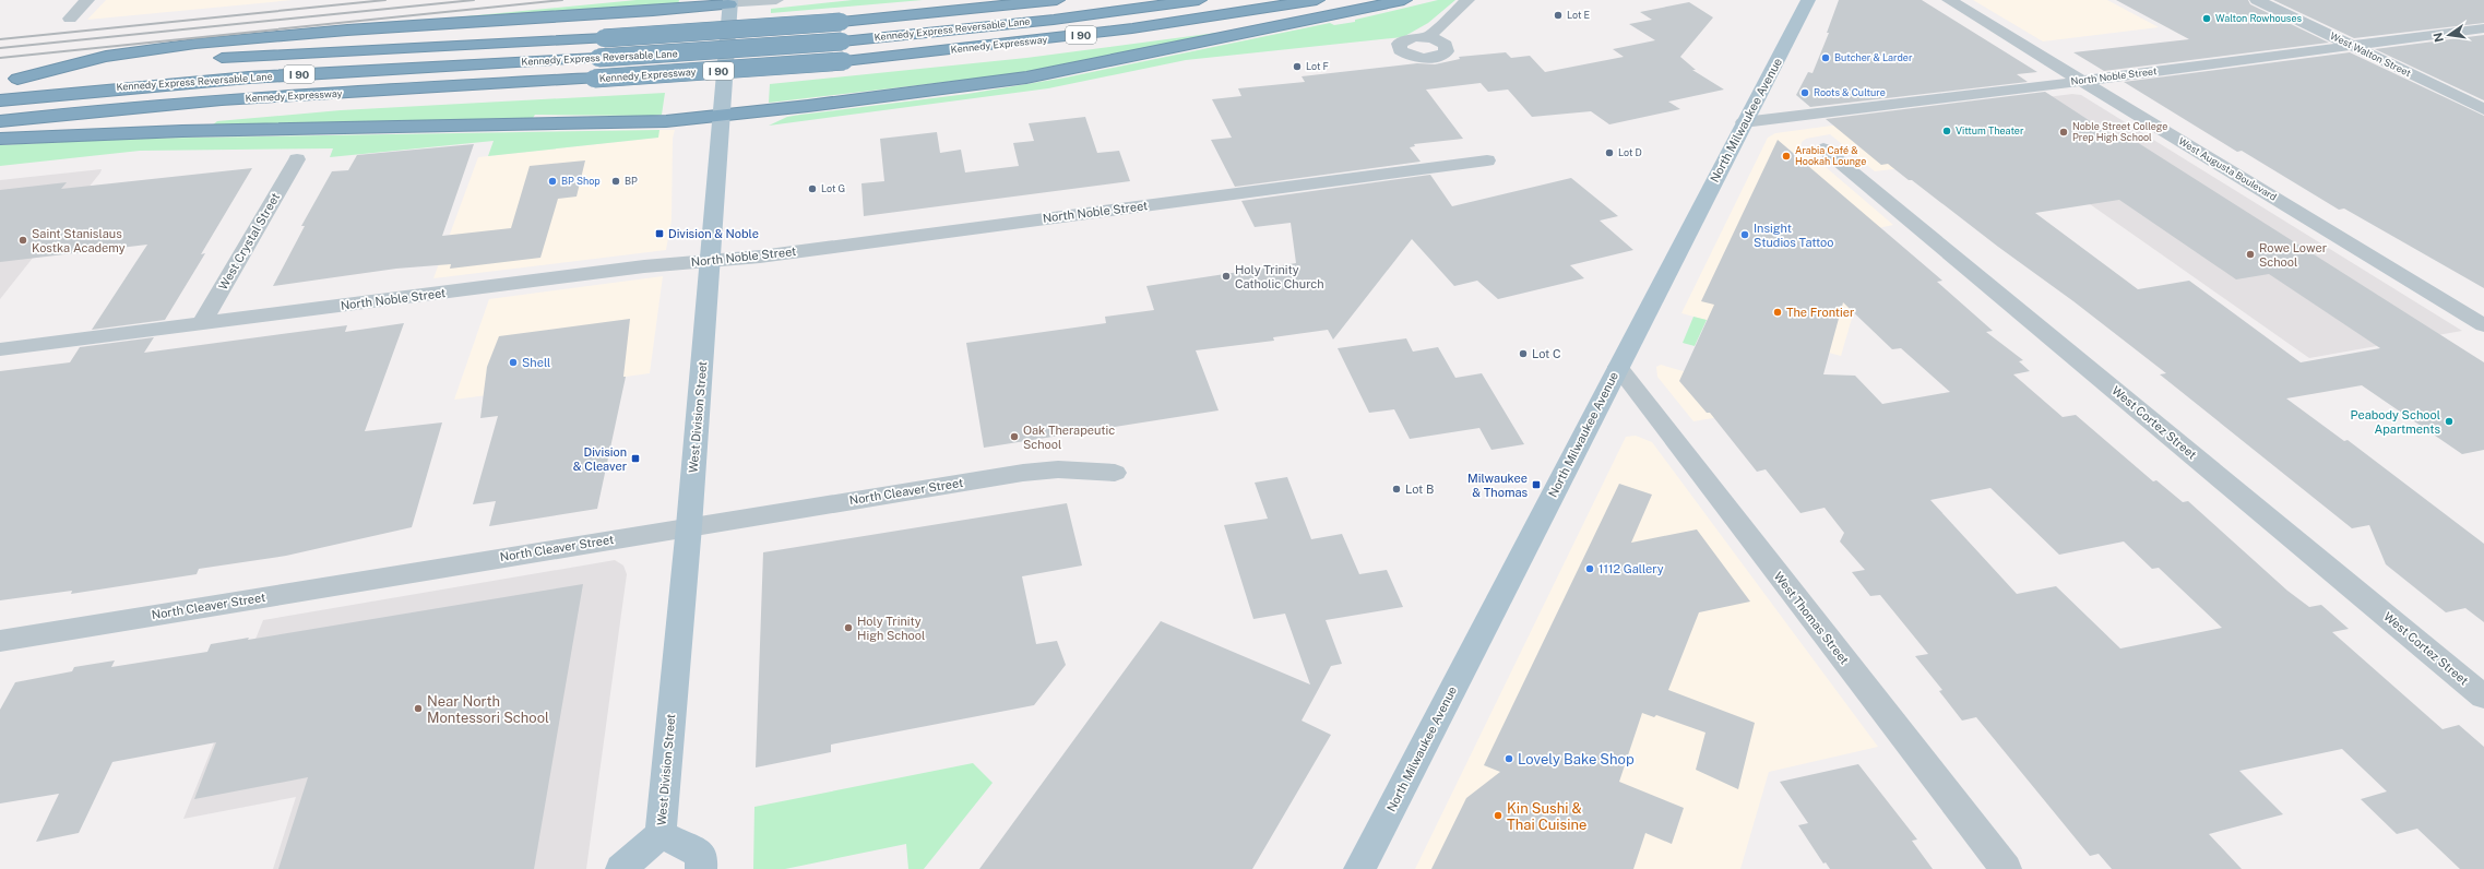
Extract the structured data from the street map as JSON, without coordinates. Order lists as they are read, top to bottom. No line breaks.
{"streets":{"highway":["Kennedy Express Reversable Lane","I 90","Kennedy Expressway"],"main road":["North Milwaukee Avenue","West Division Street"],"street":["West Walton Street","North Noble Street","West Augusta Boulevard","West Crystal Street","West Cortez Street","North Cleaver Street","West Thomas Street"]},"crossings":[["West Walton Street","North Noble Street"],["North Noble Street","North Milwaukee Avenue"],["North Noble Street","West Augusta Boulevard"],["North Noble Street","West Crystal Street"],["North Noble Street","West Division Street"],["North Milwaukee Avenue","West Thomas Street"],["West Division Street","North Cleaver Street"]],"places":{"other":["Lot E","Walton Rowhouses","Butcher & Larder","Lot F","Roots & Culture","Vittum Theater","Noble Street College Prep High School","Lot D","Arabia Café & Hookah Lounge","BP Shop","BP","Lot G","Insight Studios Tattoo","Saint Stanislaus Kostka Academy","Rowe Lower School","Holy Trinity Catholic Church","The Frontier","Lot C","Shell","Peabody School Apartments","Oak Therapeutic School","Lot B","1112 Gallery","Holy Trinity High School","Near North Montessori School","Lovely Bake Shop","Kin Sushi & Thai Cuisine"],"transit":["Division & Noble","Division & Cleaver","Milwaukee & Thomas"]},"north":"left"}
